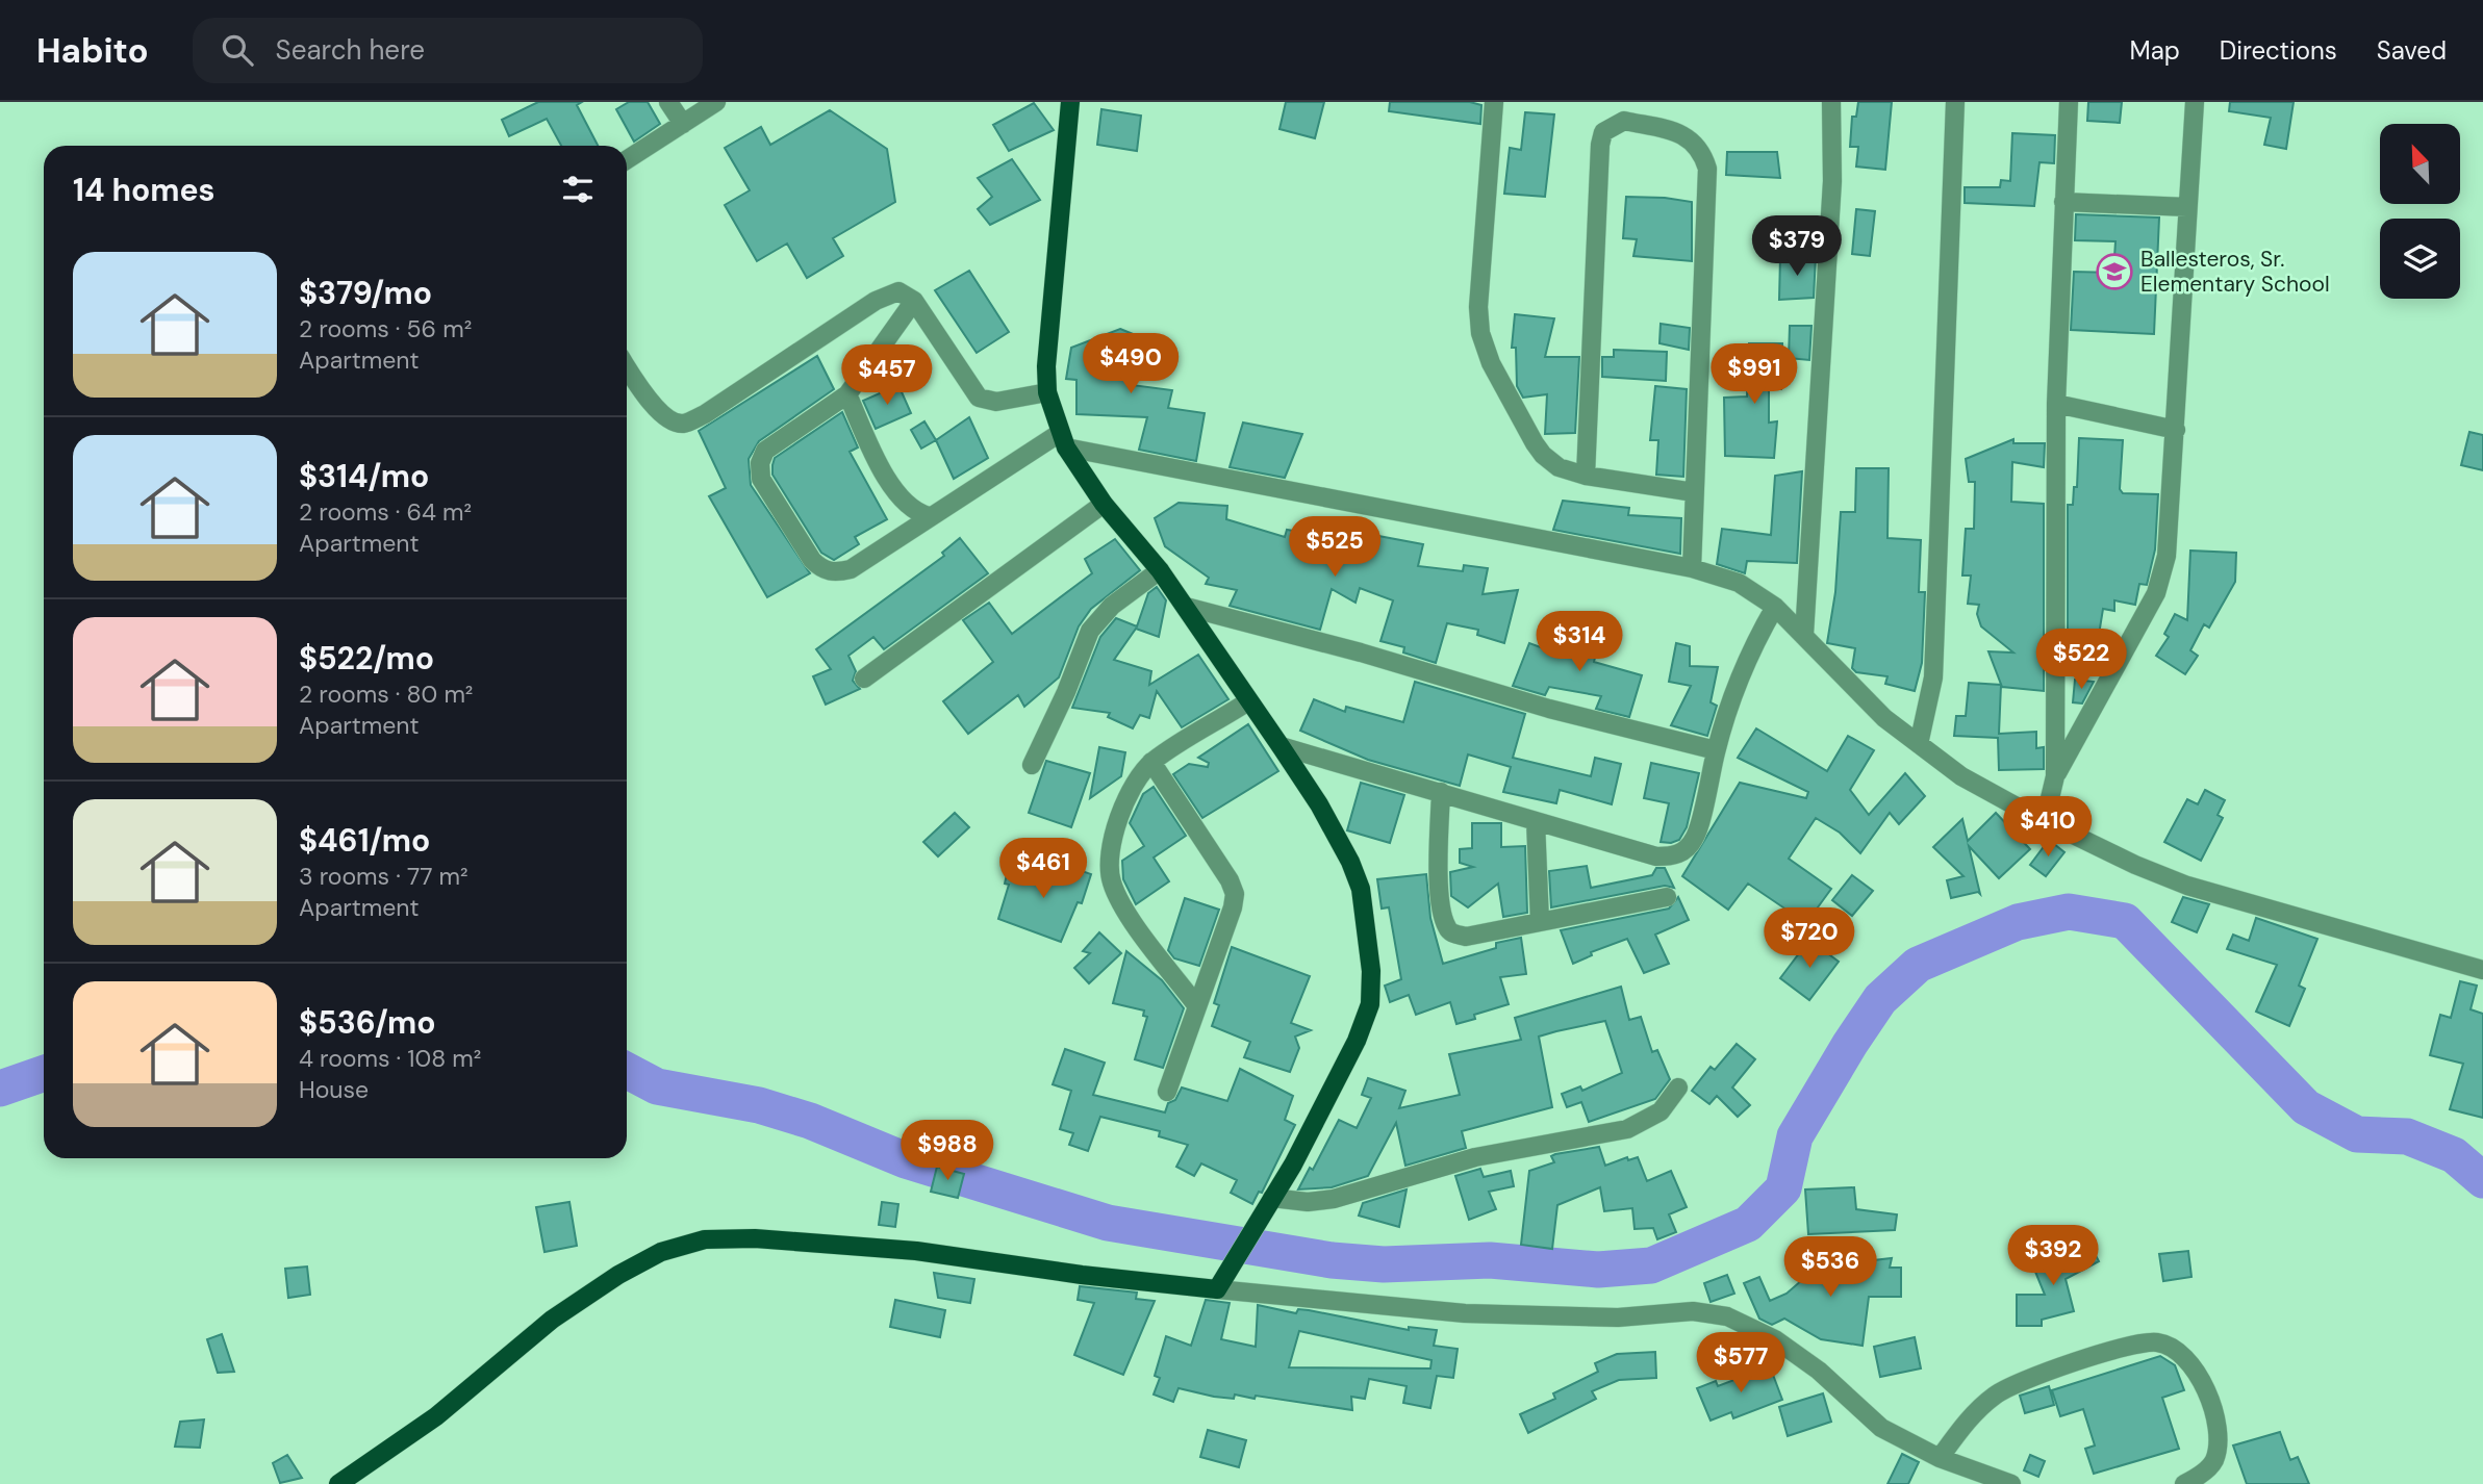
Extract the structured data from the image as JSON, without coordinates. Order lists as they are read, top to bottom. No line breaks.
{"places":{"school or university":["Ballesteros, Sr. Elementary School"]},"north":"top left","page":{"header":"Habito","search":"Search here","nav":["Map","Directions","Saved"],"heading":"14 homes","price":["$379","$490","$991","$457","$525","$314","$522","$410","$461","$720","$988","$392","$536","$577"],"list":[{"name":"$379/mo","note":"2 rooms · 56 m² · Apartment"},{"name":"$314/mo","note":"2 rooms · 64 m² · Apartment"},{"name":"$522/mo","note":"2 rooms · 80 m² · Apartment"},{"name":"$461/mo","note":"3 rooms · 77 m² · Apartment"},{"name":"$536/mo","note":"4 rooms · 108 m² · House"}]}}
